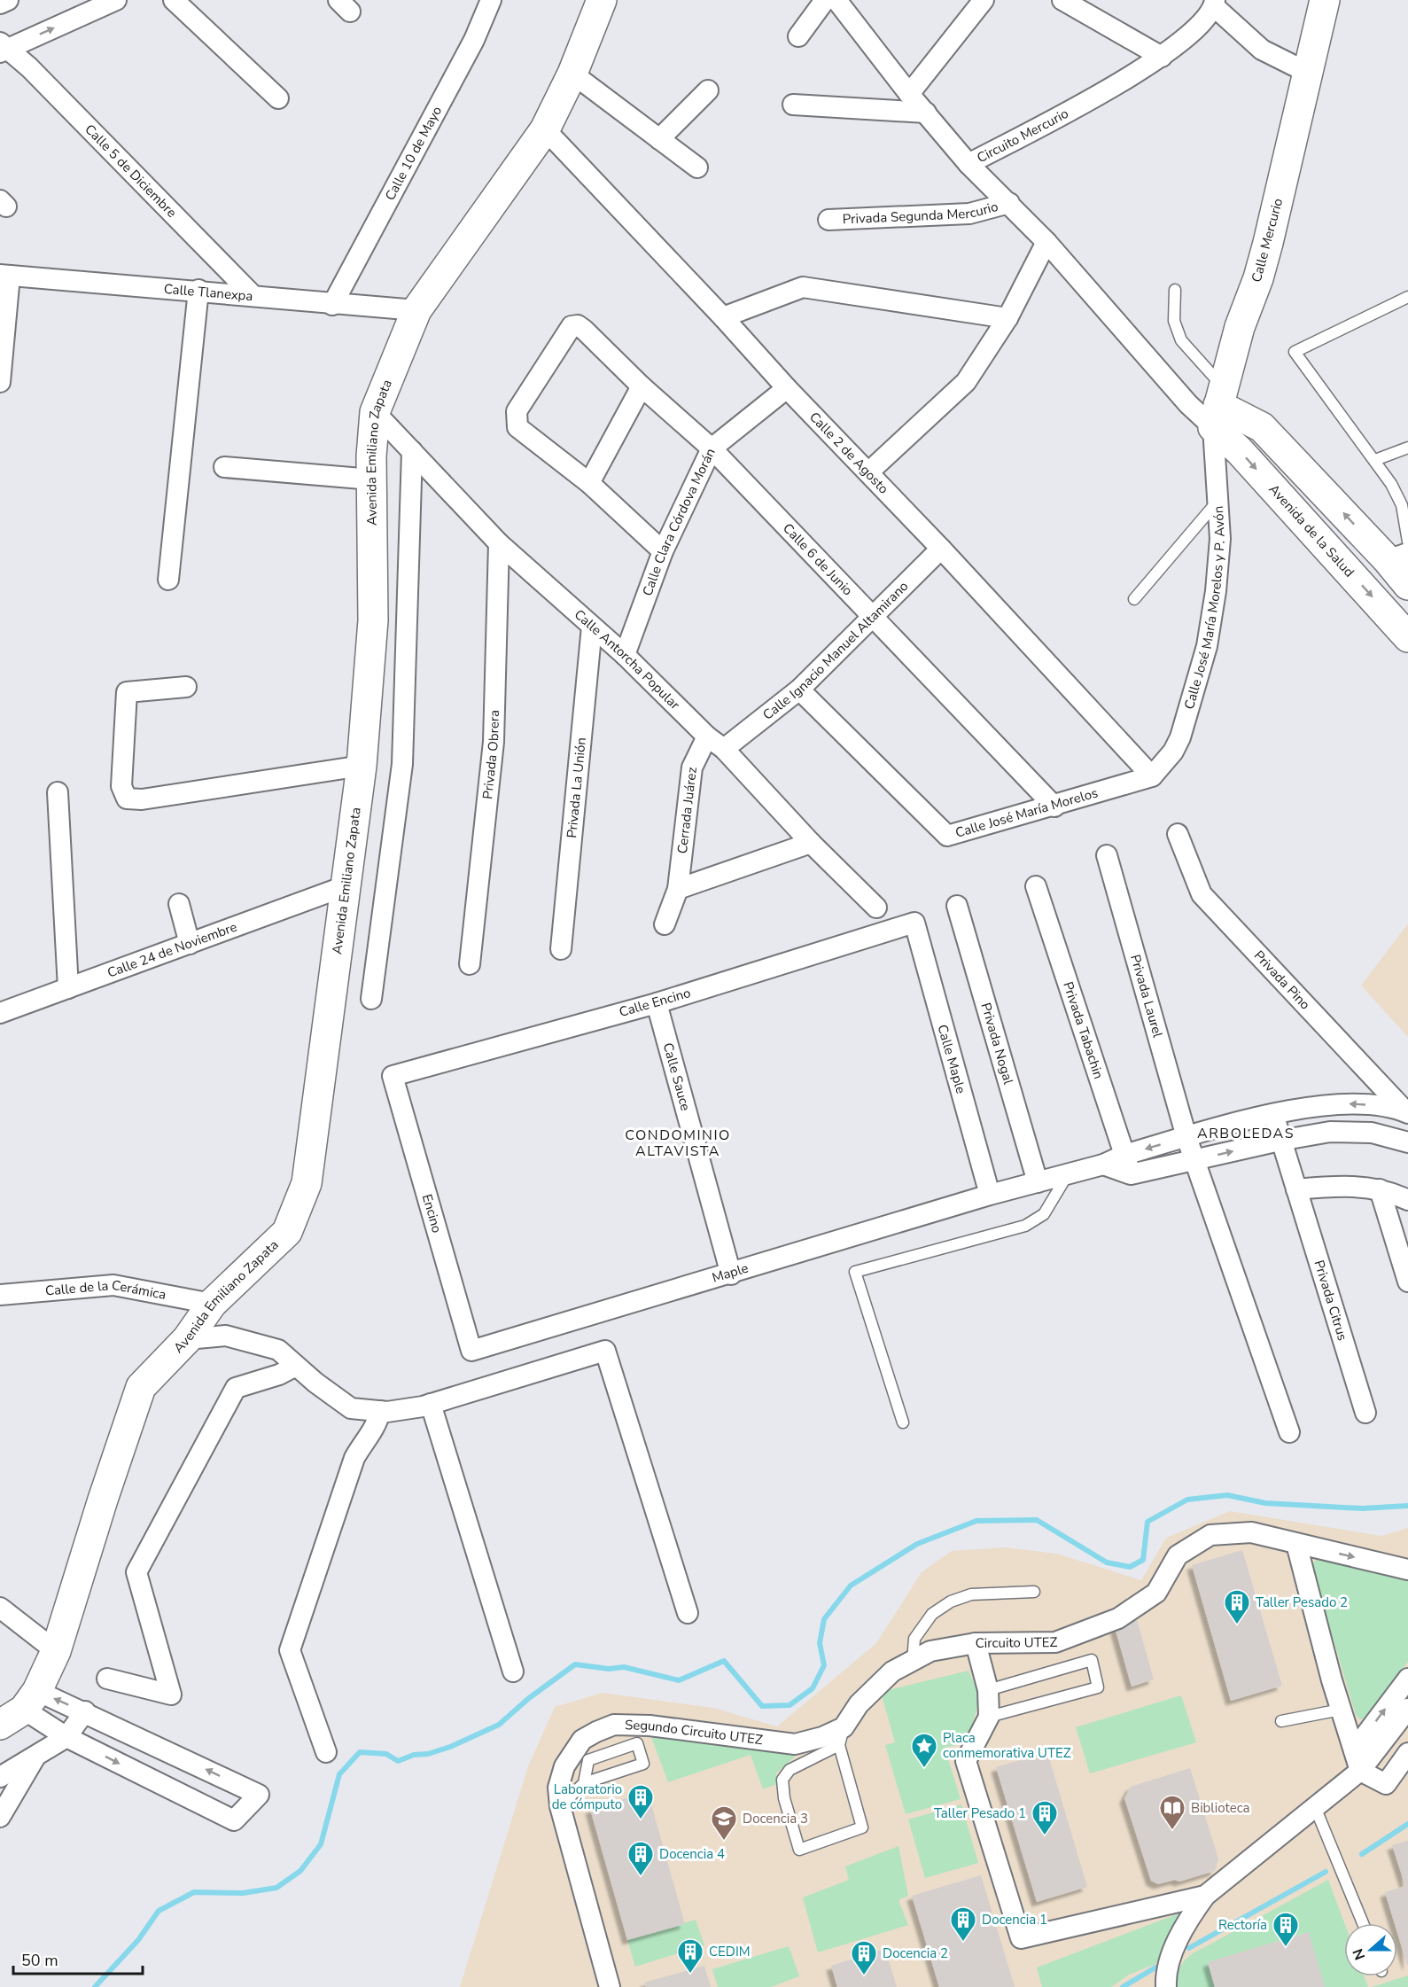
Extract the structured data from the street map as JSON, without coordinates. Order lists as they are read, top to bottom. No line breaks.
{"streets":{"main road":["Calle Mercurio","Avenida Emiliano Zapata","Avenida de la Salud"],"street":["Circuito Mercurio","Calle 10 de Mayo","Calle 5 de Diciembre","Privada Segunda Mercurio","Calle Tlanexpa","Calle 2 de Agosto","Calle Clara Córdova Morán","Calle 6 de Junio","Calle José María Morelos y P. Avón","Calle Ignacio Manuel Altamirano","Calle Antorcha Popular","Privada Obrera","Privada La Unión","Cerrada Juárez","Calle José María Morelos","Calle 24 de Noviembre","Privada Pino","Privada Laurel","Calle Encino","Privada Tabachin","Privada Nogal","Calle Maple","Calle Sauce","Encino","Maple","Calle de la Cerámica","Privada Citrus","Circuito UTEZ","Segundo Circuito UTEZ"]},"crossings":[["Calle 10 de Mayo","Calle Tlanexpa"],["Calle 5 de Diciembre","Calle Tlanexpa"],["Calle Mercurio","Avenida de la Salud"],["Calle Mercurio","Calle José María Morelos y P. Avón"],["Calle Tlanexpa","Avenida Emiliano Zapata"],["Calle 2 de Agosto","Avenida Emiliano Zapata"],["Calle 2 de Agosto","Calle Clara Córdova Morán"],["Calle 2 de Agosto","Calle José María Morelos y P. Avón"],["Calle 2 de Agosto","Calle Ignacio Manuel Altamirano"],["Calle 2 de Agosto","Calle José María Morelos"],["Avenida Emiliano Zapata","Calle Antorcha Popular"],["Avenida Emiliano Zapata","Calle 24 de Noviembre"],["Avenida Emiliano Zapata","Calle de la Cerámica"],["Calle Clara Córdova Morán","Calle 6 de Junio"],["Calle Clara Córdova Morán","Calle Antorcha Popular"],["Avenida de la Salud","Calle José María Morelos y P. Avón"],["Calle 6 de Junio","Calle Ignacio Manuel Altamirano"],["Calle 6 de Junio","Calle José María Morelos"],["Calle José María Morelos y P. Avón","Calle José María Morelos"],["Calle Ignacio Manuel Altamirano","Calle Antorcha Popular"],["Calle Ignacio Manuel Altamirano","Calle José María Morelos"],["Calle Antorcha Popular","Privada Obrera"],["Calle Antorcha Popular","Privada La Unión"],["Calle Antorcha Popular","Cerrada Juárez"],["Privada Pino","Maple"],["Privada Laurel","Maple"],["Calle Encino","Calle Maple"],["Calle Encino","Calle Sauce"],["Calle Encino","Encino"],["Privada Tabachin","Maple"],["Privada Nogal","Maple"],["Calle Maple","Maple"],["Calle Sauce","Maple"],["Encino","Maple"],["Maple","Privada Citrus"]],"districts":["ARBOLEDAS","CONDOMINIO ALTAVISTA"],"places":{"building":["Taller Pesado 2","Laboratorio de cómputo","Taller Pesado 1","Docencia 4","Docencia 1","Rectoría","CEDIM","Docencia 2"],"place":["Placa conmemorativa UTEZ"],"library":["Biblioteca"],"school or university":["Docencia 3"]},"scale_bar":"50 m","north":"left"}
